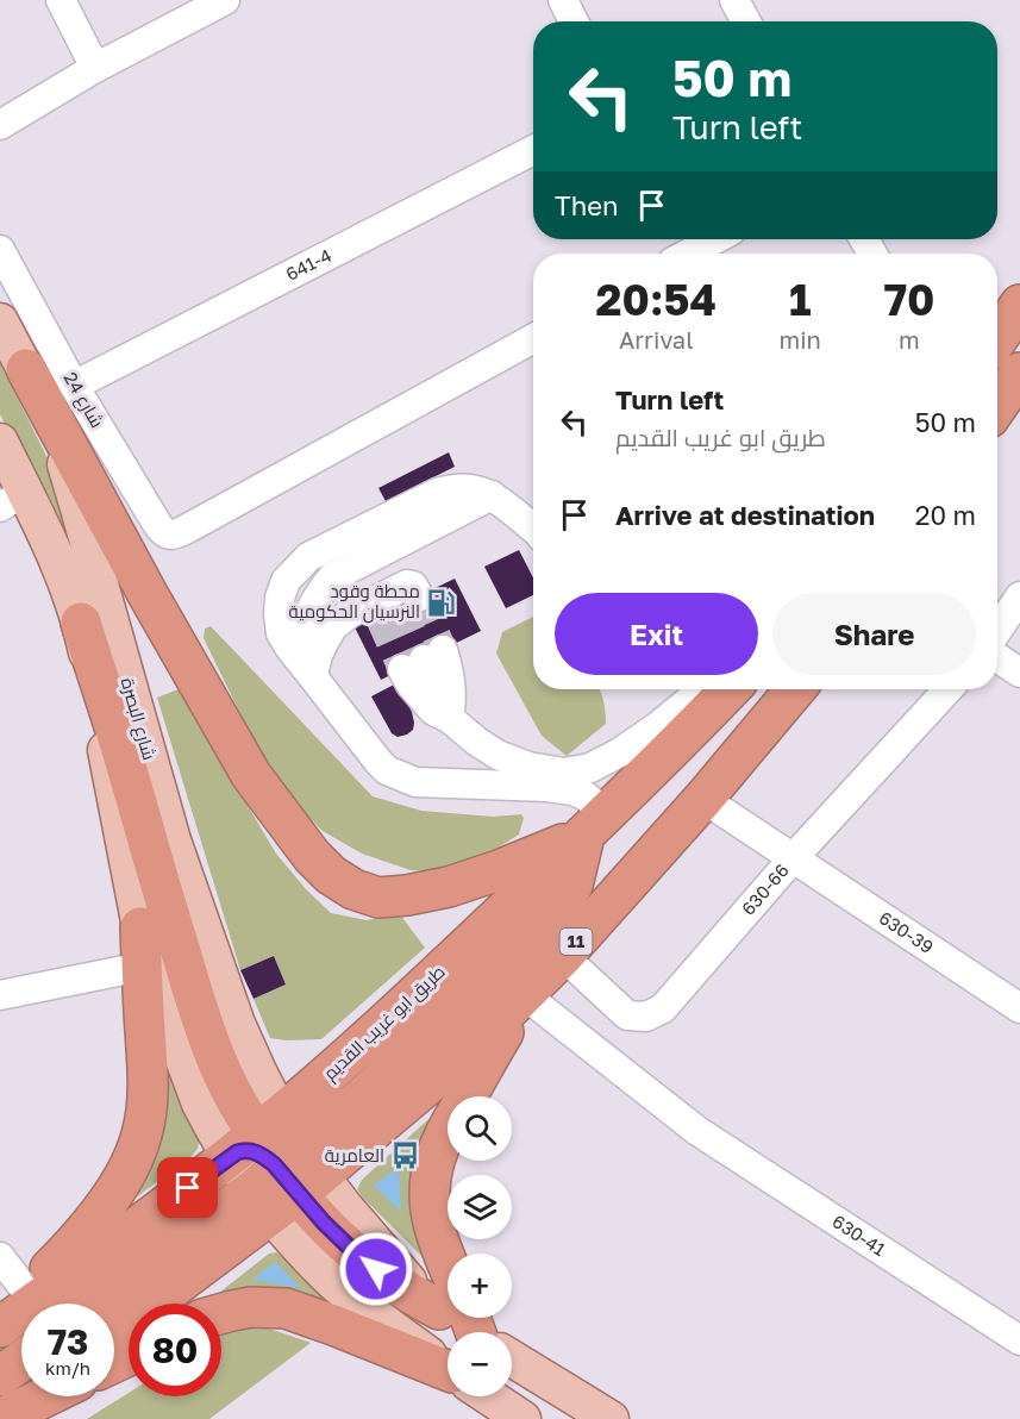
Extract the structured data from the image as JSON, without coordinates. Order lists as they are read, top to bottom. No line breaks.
{"streets":{"highway":["11"],"main road":["شارع البصرة"],"street":["641-4","شارع 24","630-66","630-39","630-41"]},"crossings":[["641-4","شارع 24"],["شارع البصرة","11"],["630-66","630-39"],["630-66","11"],["630-39","11"],["11","630-41"]],"places":{"fuel station":["محطة وقود النرسيان الحكومية"],"bus stop":["العامرية"]},"page":{"turn":["50 m","Turn left"],"then":"Then","eta":["20:54","Arrival","1","min","70","m"],"list":[{"name":"Turn left","note":"طريق ابو غريب القديم","value":"50 m"},{"name":"Arrive at destination","value":"20 m"}],"buttons":["Exit","Share"],"map_buttons":["+","−"],"speed":"73 km/h","limit":"80"}}
